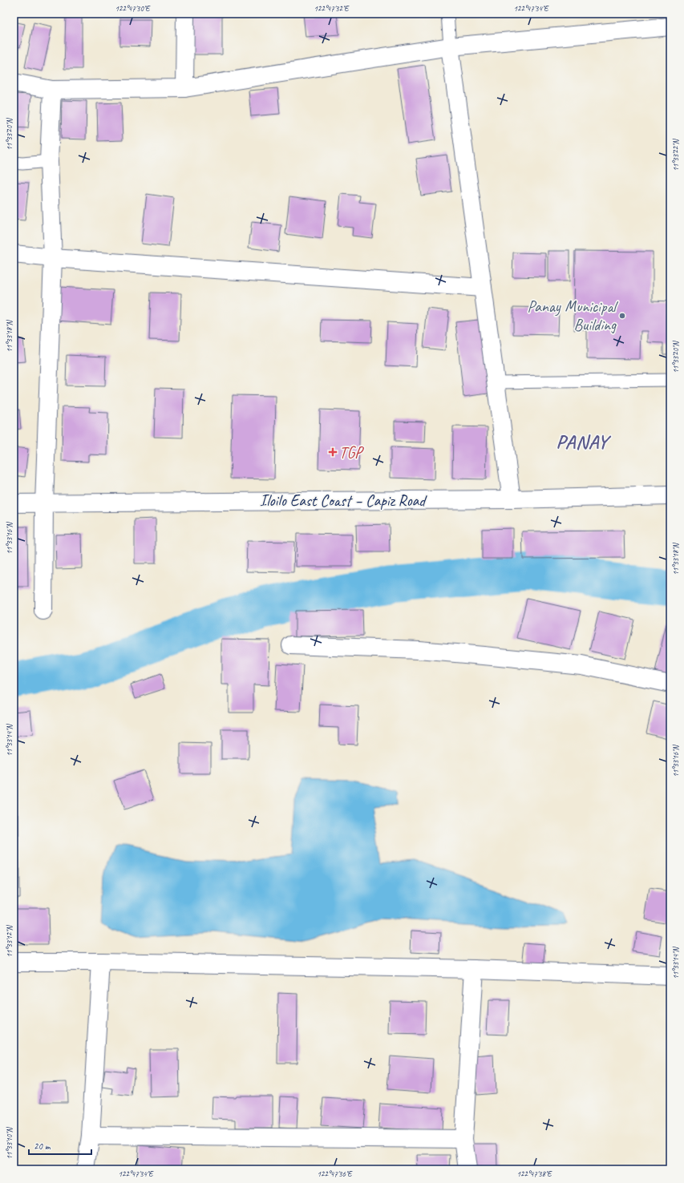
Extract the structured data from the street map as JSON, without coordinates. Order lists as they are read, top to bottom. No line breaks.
{"streets":{"street":["Iloilo East Coast – Capiz Road"]},"districts":["PANAY"],"places":{"other":["Panay Municipal Building"],"health":["TGP"]},"scale_bar":"20 m","coordinates":["122°47'30\"E","122°47'32\"E","122°47'34\"E","11°33'20\"N","11°33'22\"N","11°33'18\"N","11°33'16\"N","11°33'14\"N","11°33'12\"N","11°33'10\"N","122°47'36\"E","122°47'38\"E"]}
